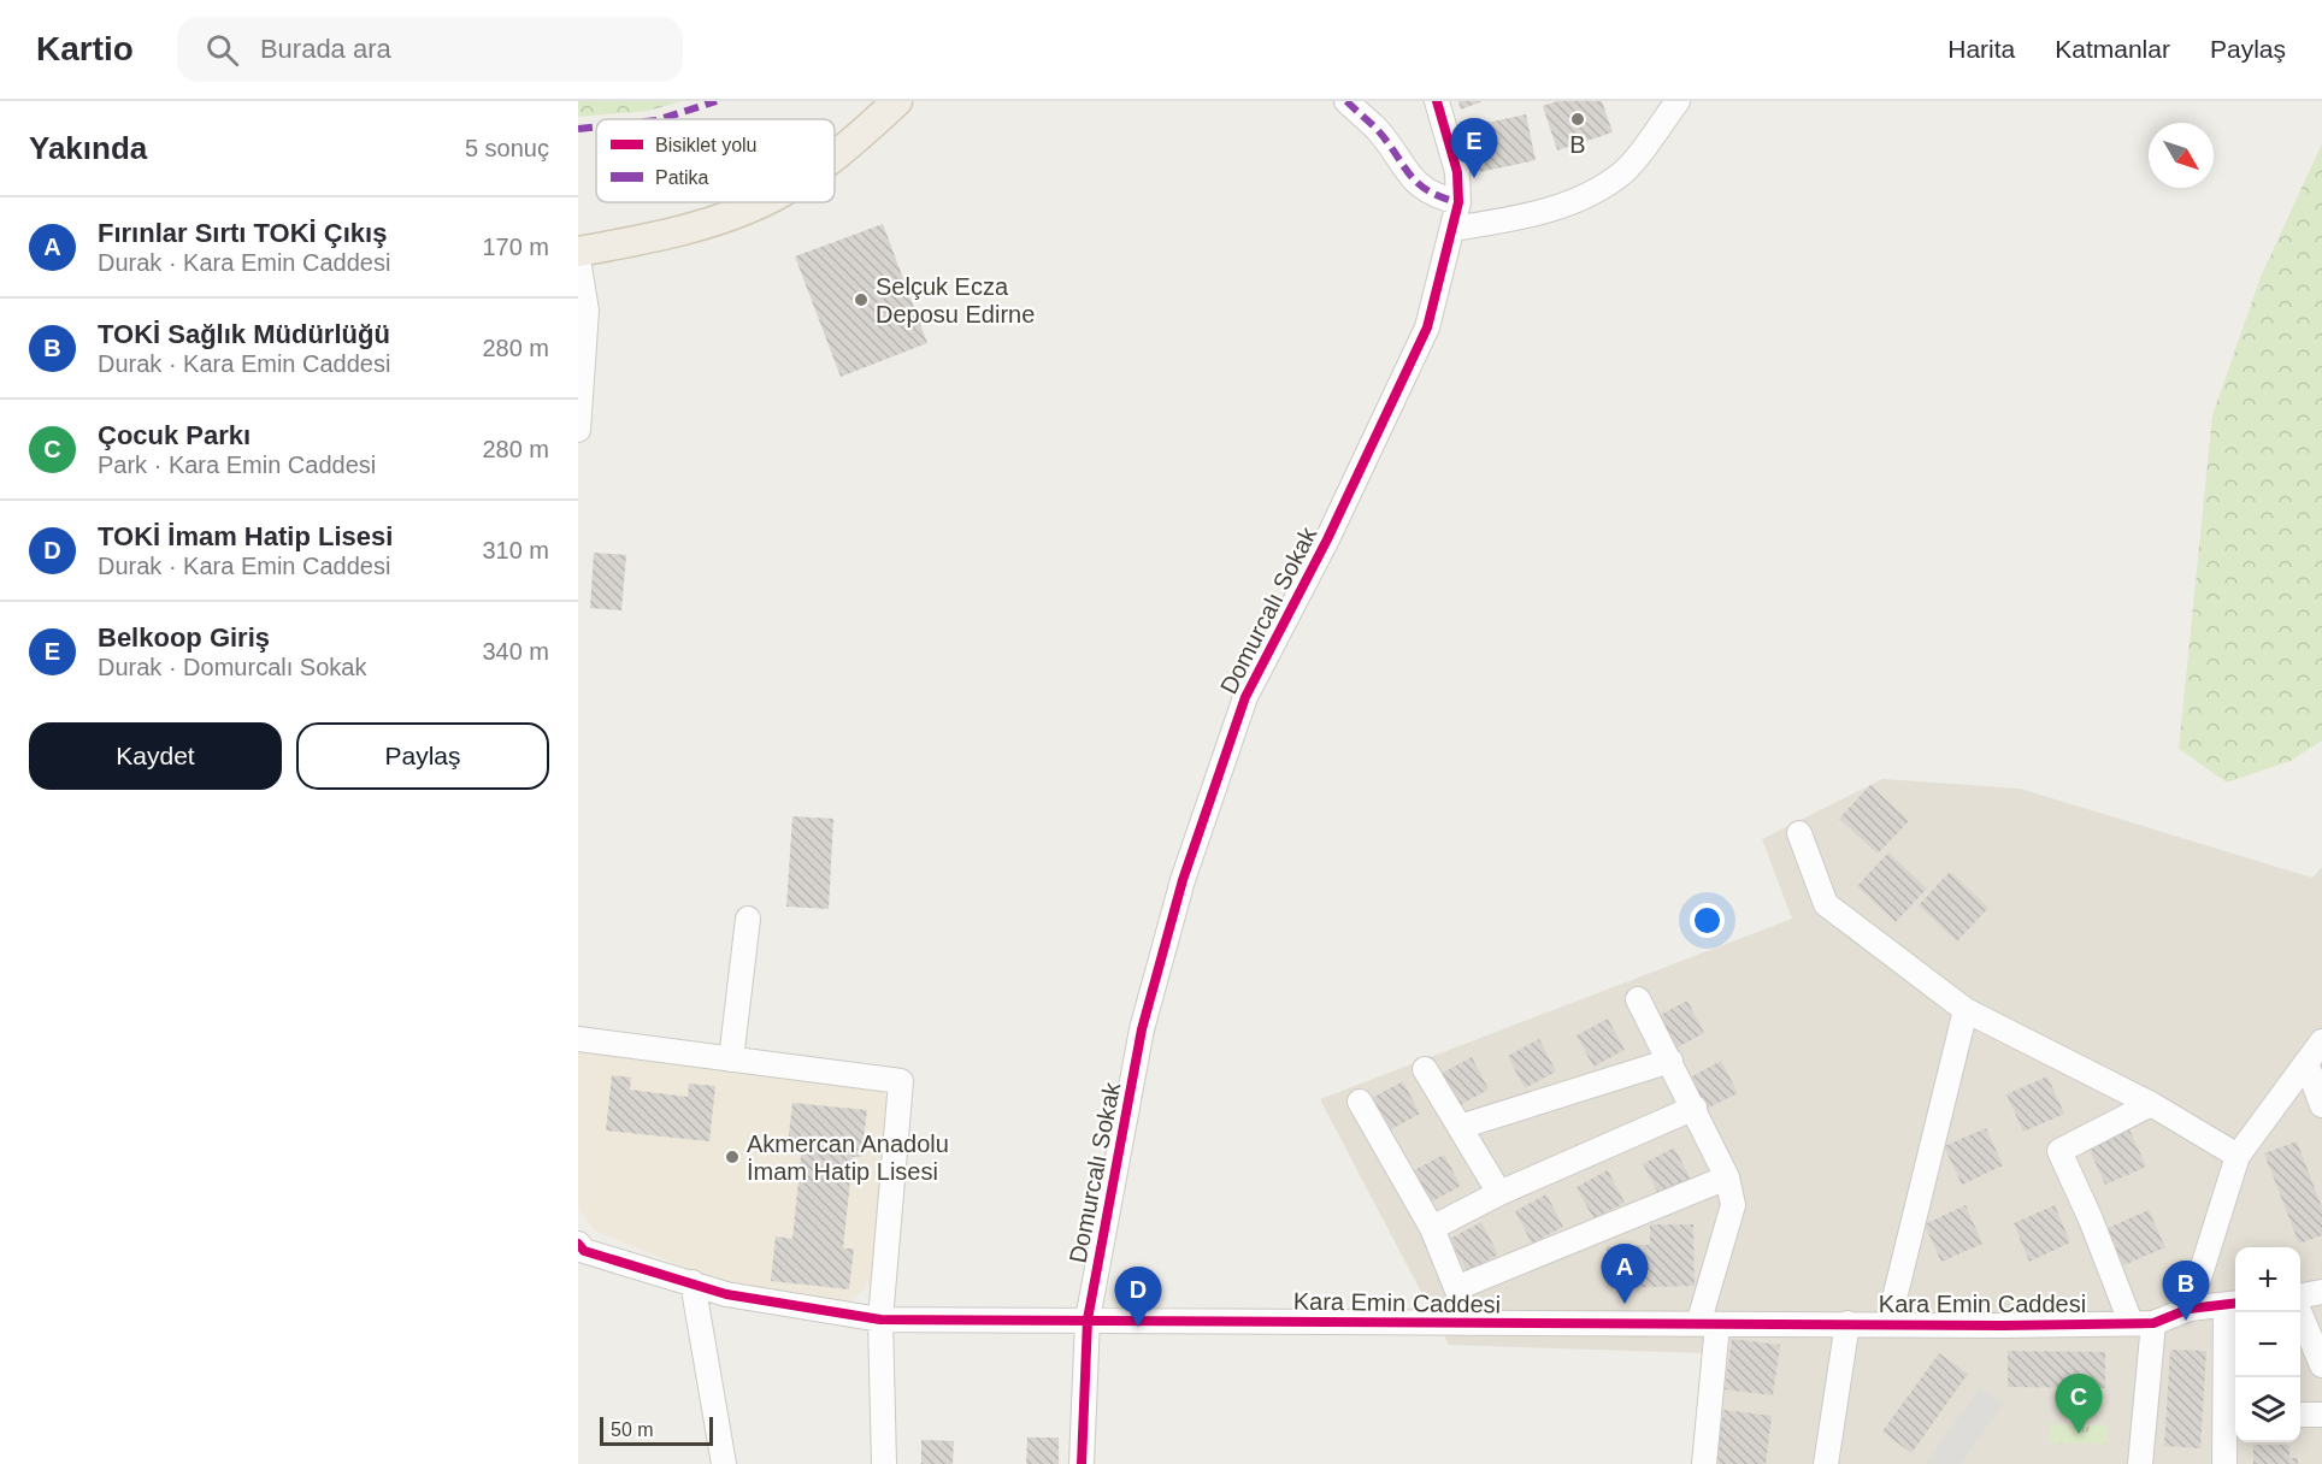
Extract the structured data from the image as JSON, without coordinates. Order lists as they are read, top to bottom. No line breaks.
{"streets":{"street":["Domurcalı Sokak","Kara Emin Caddesi"]},"crossings":[["Domurcalı Sokak","Kara Emin Caddesi"]],"places":["B","Selçuk Ecza Deposu Edirne","Akmercan Anadolu İmam Hatip Lisesi"],"legend":["Bisiklet yolu","Patika"],"scale_bar":"50 m","north":"bottom right","page":{"header":"Kartio","search":"Burada ara","nav":["Harita","Katmanlar","Paylaş"],"heading":["Yakında","5 sonuç"],"pins":["E","A","B","D","C"],"list":[{"mark":"A","name":"Fırınlar Sırtı TOKİ Çıkış","note":"Durak · Kara Emin Caddesi","value":"170 m"},{"mark":"B","name":"TOKİ Sağlık Müdürlüğü","note":"Durak · Kara Emin Caddesi","value":"280 m"},{"mark":"C","name":"Çocuk Parkı","note":"Park · Kara Emin Caddesi","value":"280 m"},{"mark":"D","name":"TOKİ İmam Hatip Lisesi","note":"Durak · Kara Emin Caddesi","value":"310 m"},{"mark":"E","name":"Belkoop Giriş","note":"Durak · Domurcalı Sokak","value":"340 m"}],"buttons":["Kaydet","Paylaş"],"map_buttons":["+","−"],"scale":"50 m"}}
